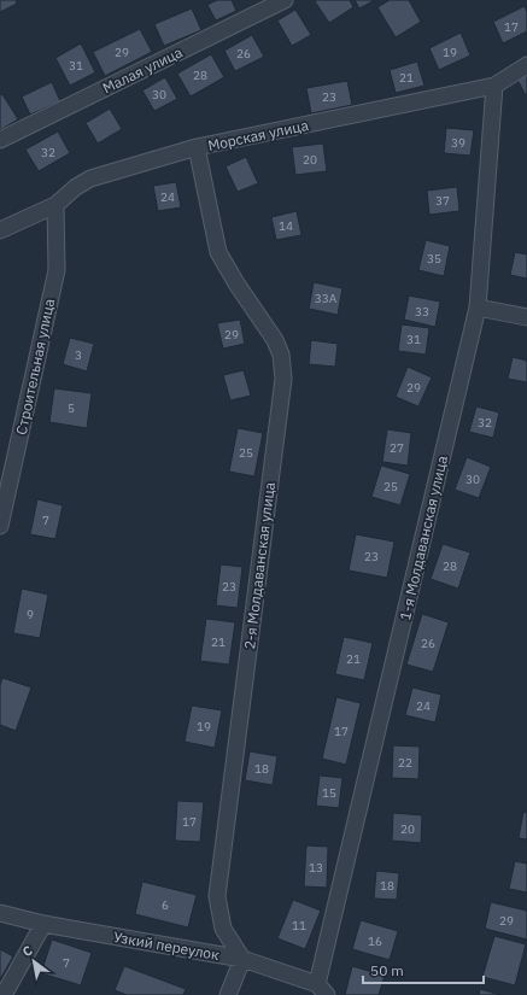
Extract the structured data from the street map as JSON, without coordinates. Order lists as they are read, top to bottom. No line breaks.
{"streets":{"street":["Малая улица","Морская улица","Строительная улица","1-я Молдаванская улица","2-я Молдаванская улица","Узкий переулок"]},"crossings":[["Морская улица","Строительная улица"],["Морская улица","1-я Молдаванская улица"],["Морская улица","2-я Молдаванская улица"],["1-я Молдаванская улица","Узкий переулок"],["2-я Молдаванская улица","Узкий переулок"]],"house_numbers":["17","29","19","26","31","28","21","30","23","39","32","20","24","37","14","35","33А","33","29","31","3","29","5","32","27","25","30","25","7","23","28","23","9","21","26","21","24","19","17","22","18","15","17","20","13","18","6","29","11","16","7"],"scale_bar":"50 m","north":"top left"}
